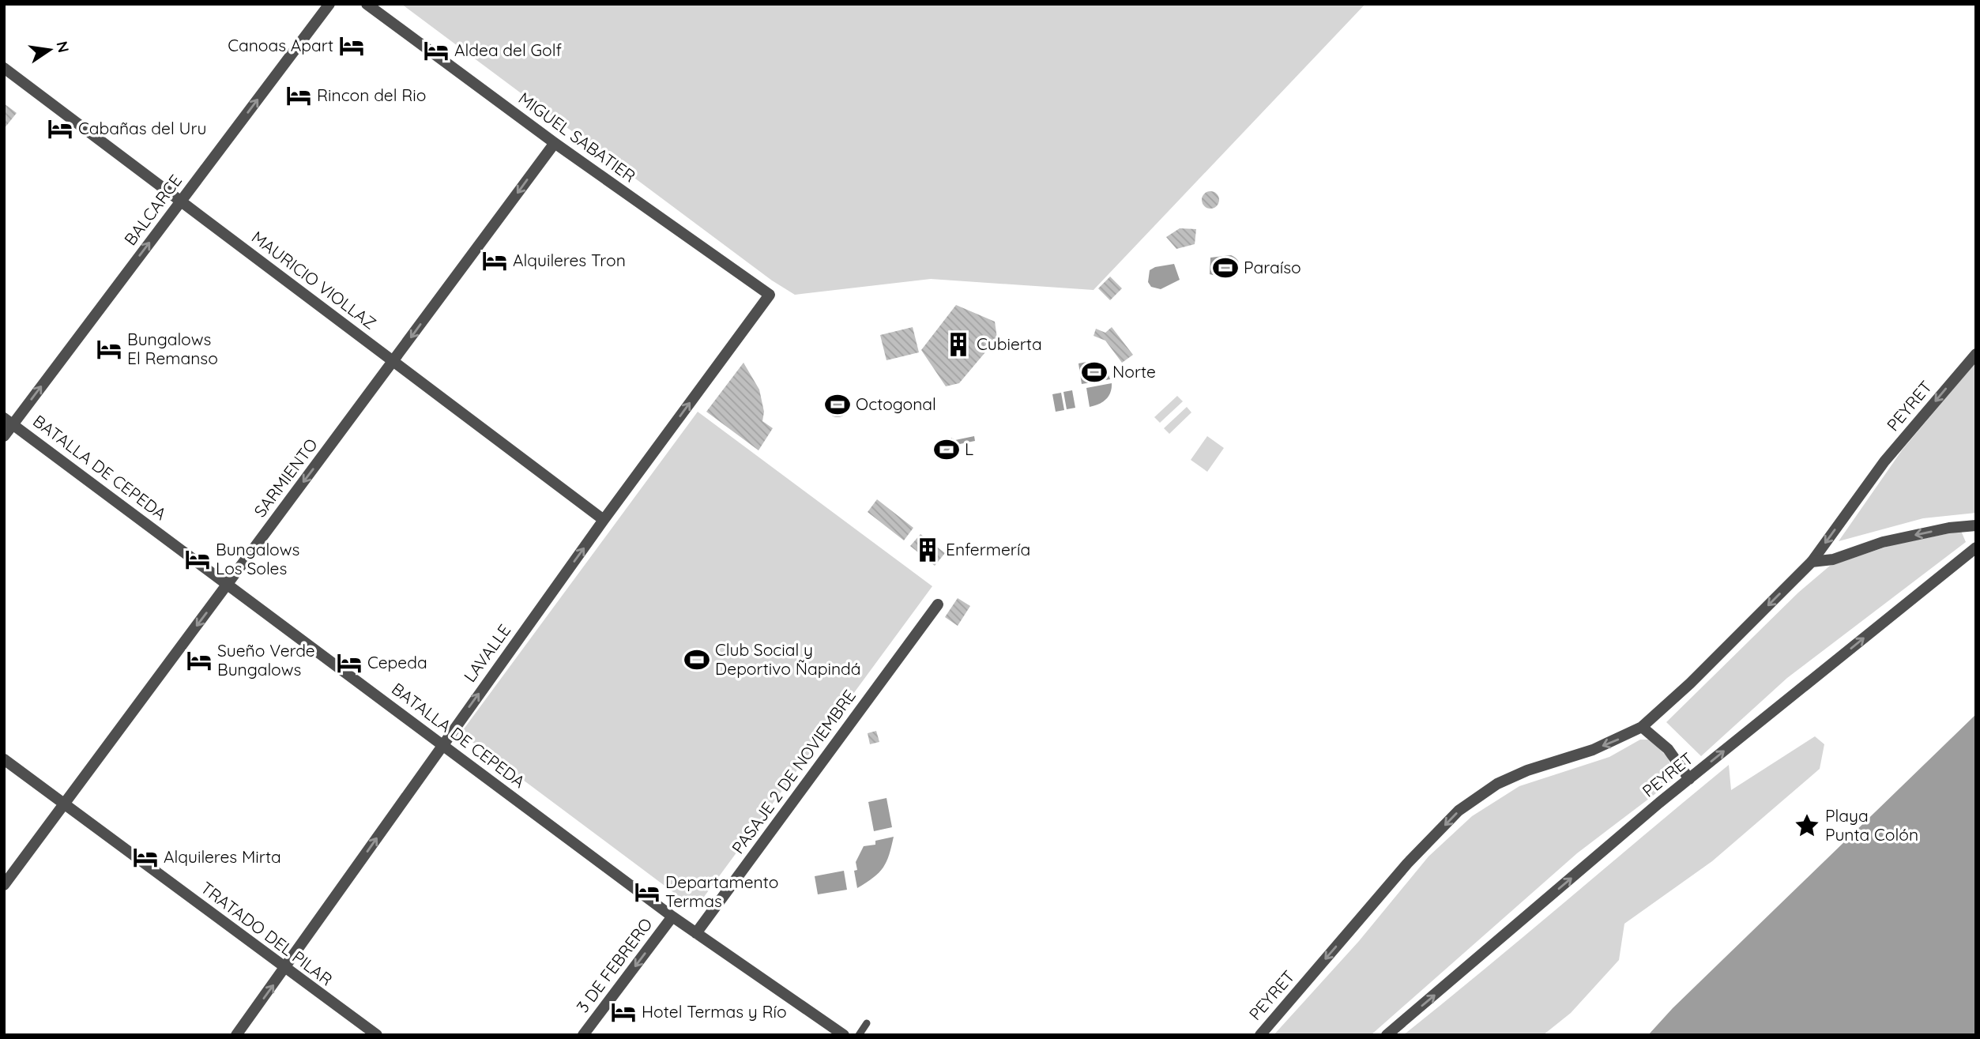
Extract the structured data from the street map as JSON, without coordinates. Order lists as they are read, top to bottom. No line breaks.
{"streets":{"street":["MIGUEL SABATIER","BALCARCE","MAURICIO VIOLLAZ","PEYRET","BATALLA DE CEPEDA","SARMIENTO","LAVALLE","PASAJE 2 DE NOVIEMBRE","TRATADO DEL PILAR","3 DE FEBRERO"]},"crossings":[["MIGUEL SABATIER","SARMIENTO"],["MIGUEL SABATIER","LAVALLE"],["BALCARCE","MAURICIO VIOLLAZ"],["BALCARCE","BATALLA DE CEPEDA"],["MAURICIO VIOLLAZ","SARMIENTO"],["MAURICIO VIOLLAZ","LAVALLE"],["BATALLA DE CEPEDA","SARMIENTO"],["BATALLA DE CEPEDA","LAVALLE"],["BATALLA DE CEPEDA","PASAJE 2 DE NOVIEMBRE"],["BATALLA DE CEPEDA","3 DE FEBRERO"],["SARMIENTO","TRATADO DEL PILAR"],["LAVALLE","TRATADO DEL PILAR"]],"one_way":["BALCARCE","SARMIENTO","LAVALLE","3 DE FEBRERO"],"places":{"hotel":["Canoas Apart","Aldea del Golf","Rincon del Rio","Cabañas del Uru","Alquileres Tron","Bungalows El Remanso","Bungalows Los Soles","Sueño Verde Bungalows","Cepeda","Alquileres Mirta","Departamento Termas","Hotel Termas y Río"],"sports":["Paraíso","Norte","Octogonal","L","Club Social y Deportivo Ñapindá"],"building":["Cubierta","Enfermería"],"place":["Playa Punta Colón"]},"north":"right"}
